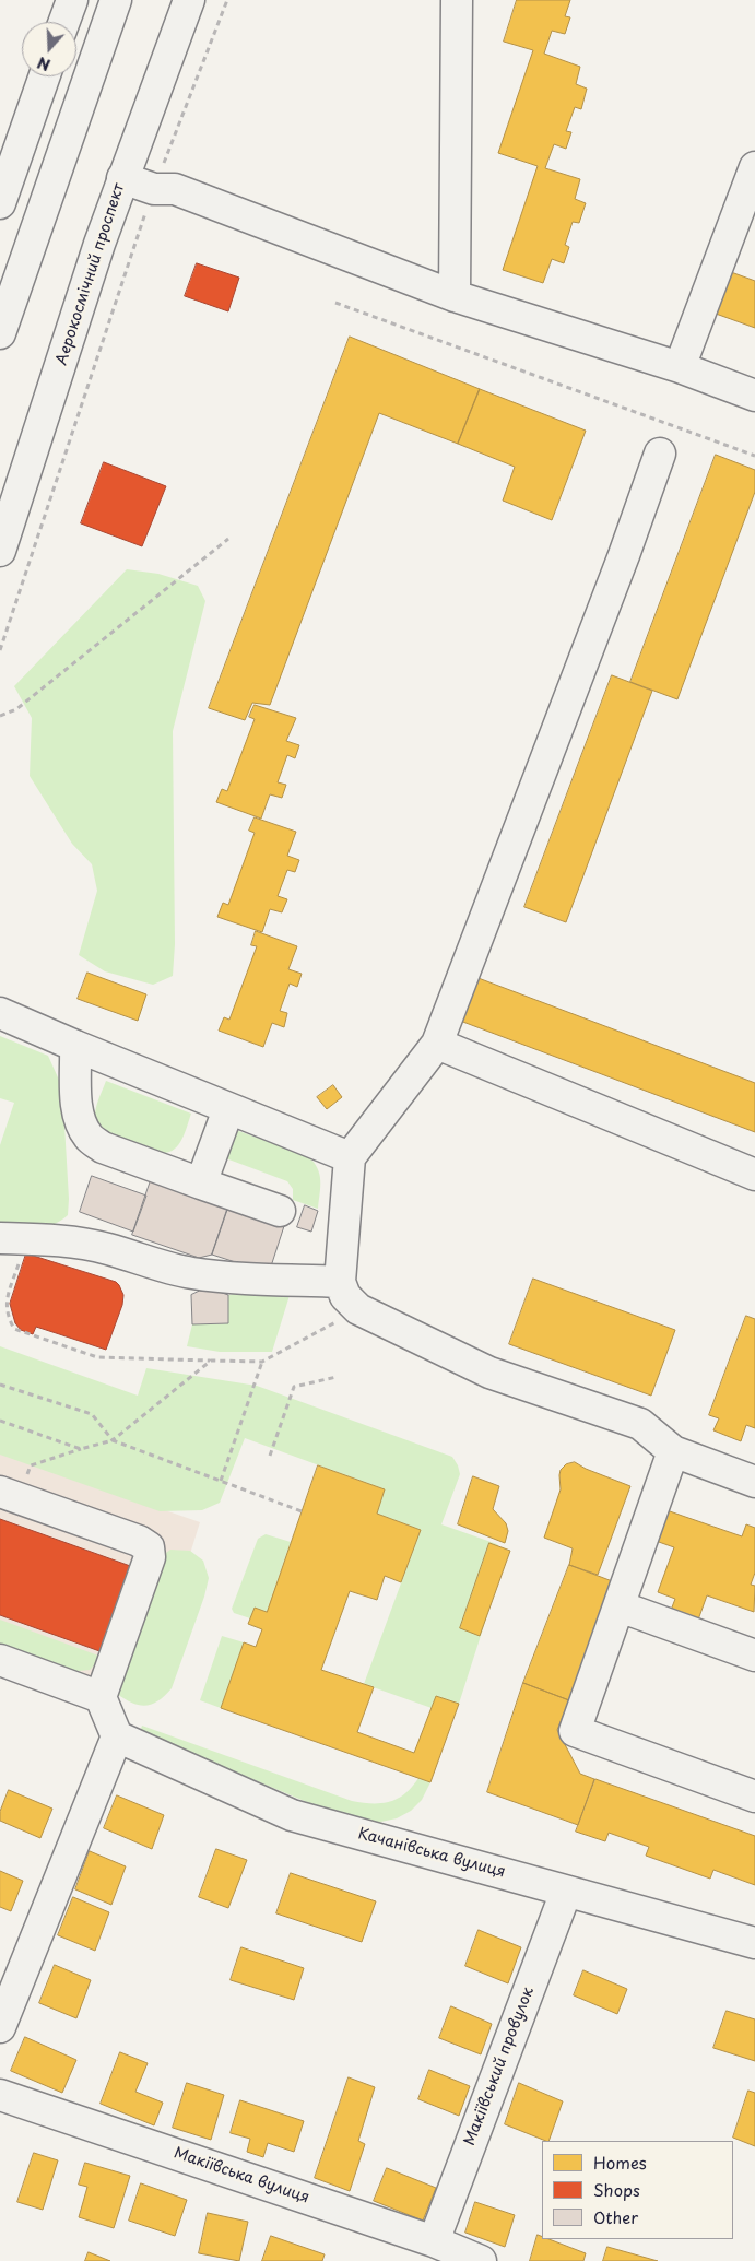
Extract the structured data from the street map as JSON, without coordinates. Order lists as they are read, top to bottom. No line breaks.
{"streets":{"street":["Аерокосмічний проспект","Качанівська вулиця","Макіївський провулок","Макіївська вулиця"]},"crossings":[["Качанівська вулиця","Макіївський провулок"],["Макіївський провулок","Макіївська вулиця"]],"legend":["Homes","Shops","Other"],"north":"bottom"}
